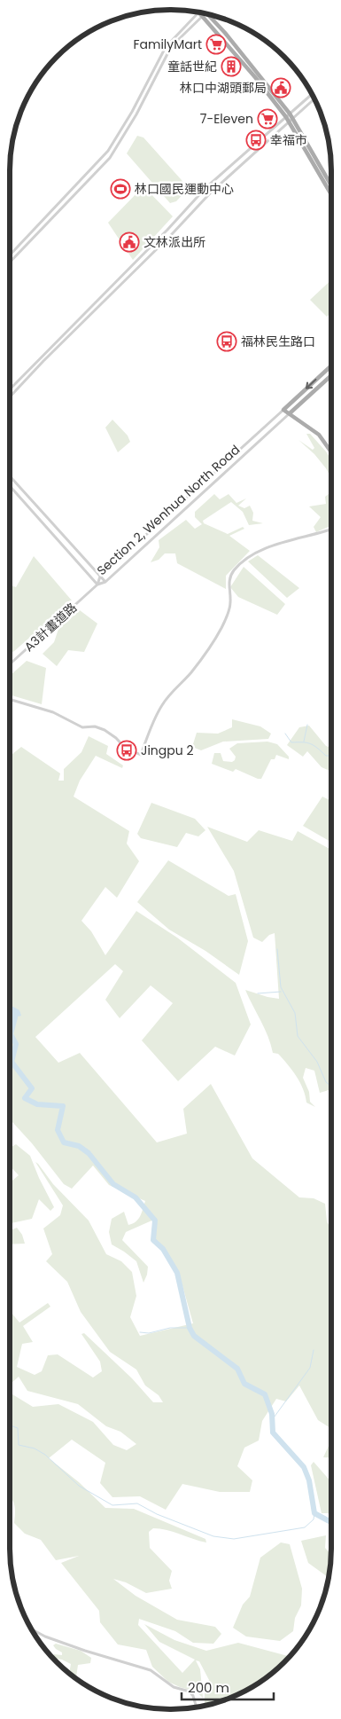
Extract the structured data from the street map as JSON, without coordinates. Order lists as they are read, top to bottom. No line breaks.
{"streets":{"main road":["Section 2, Wenhua North Road"],"street":["A3計畫道路"]},"crossings":[["Section 2, Wenhua North Road","A3計畫道路"]],"places":{"supermarket":["FamilyMart","7-Eleven"],"building":["童話世紀"],"public building":["林口中湖頭郵局","文林派出所"],"bus stop":["幸福市","福林民生路口","Jingpu 2"],"sports":["林口國民運動中心"]},"scale_bar":"200 m"}
